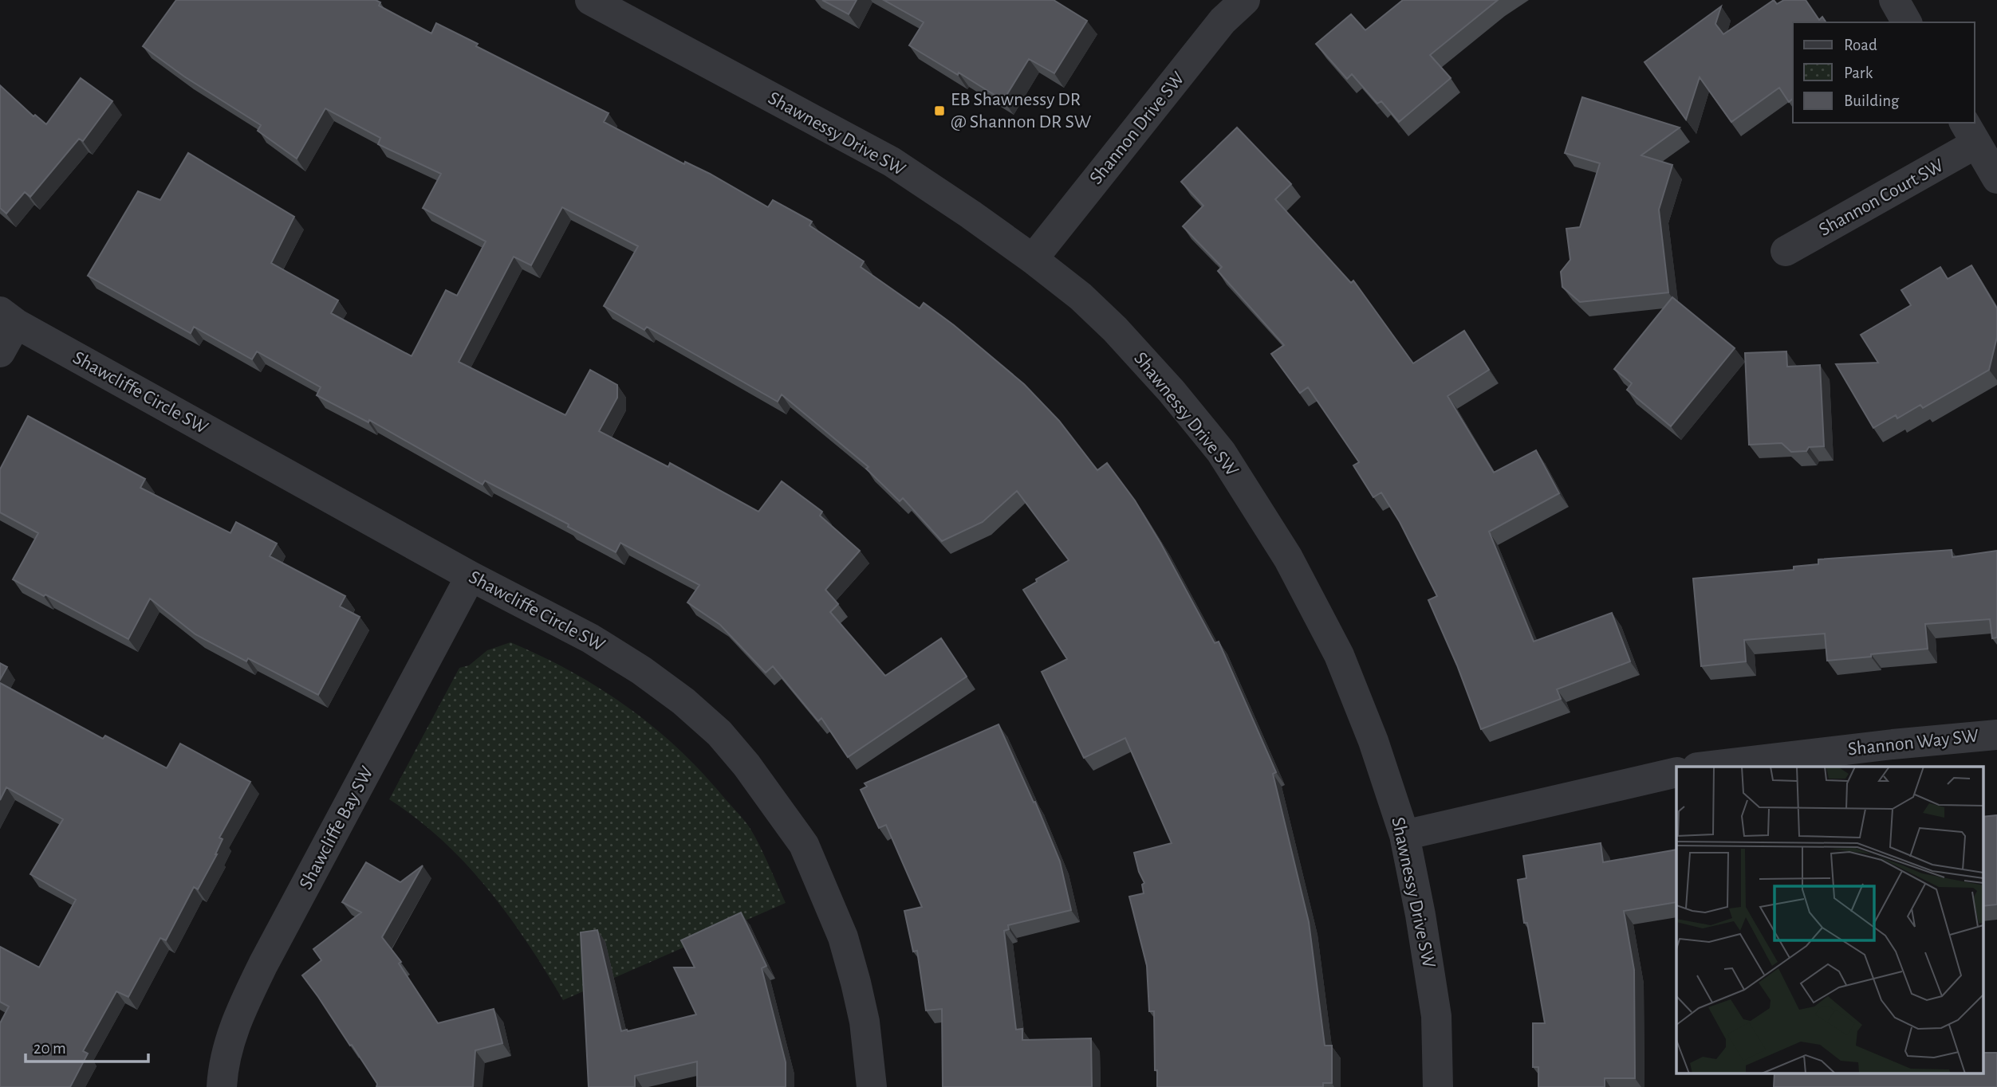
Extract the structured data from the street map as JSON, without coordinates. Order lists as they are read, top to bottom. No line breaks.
{"streets":{"street":["Shannon Drive SW","Shawnessy Drive SW","Shannon Court SW","Shawcliffe Circle SW","Shannon Way SW","Shawcliffe Bay SW"]},"crossings":[["Shannon Drive SW","Shawnessy Drive SW"],["Shawcliffe Circle SW","Shawcliffe Bay SW"]],"places":{"transit":["EB Shawnessy DR @ Shannon DR SW"]},"legend":["Road","Park","Building"],"scale_bar":"20 m"}
